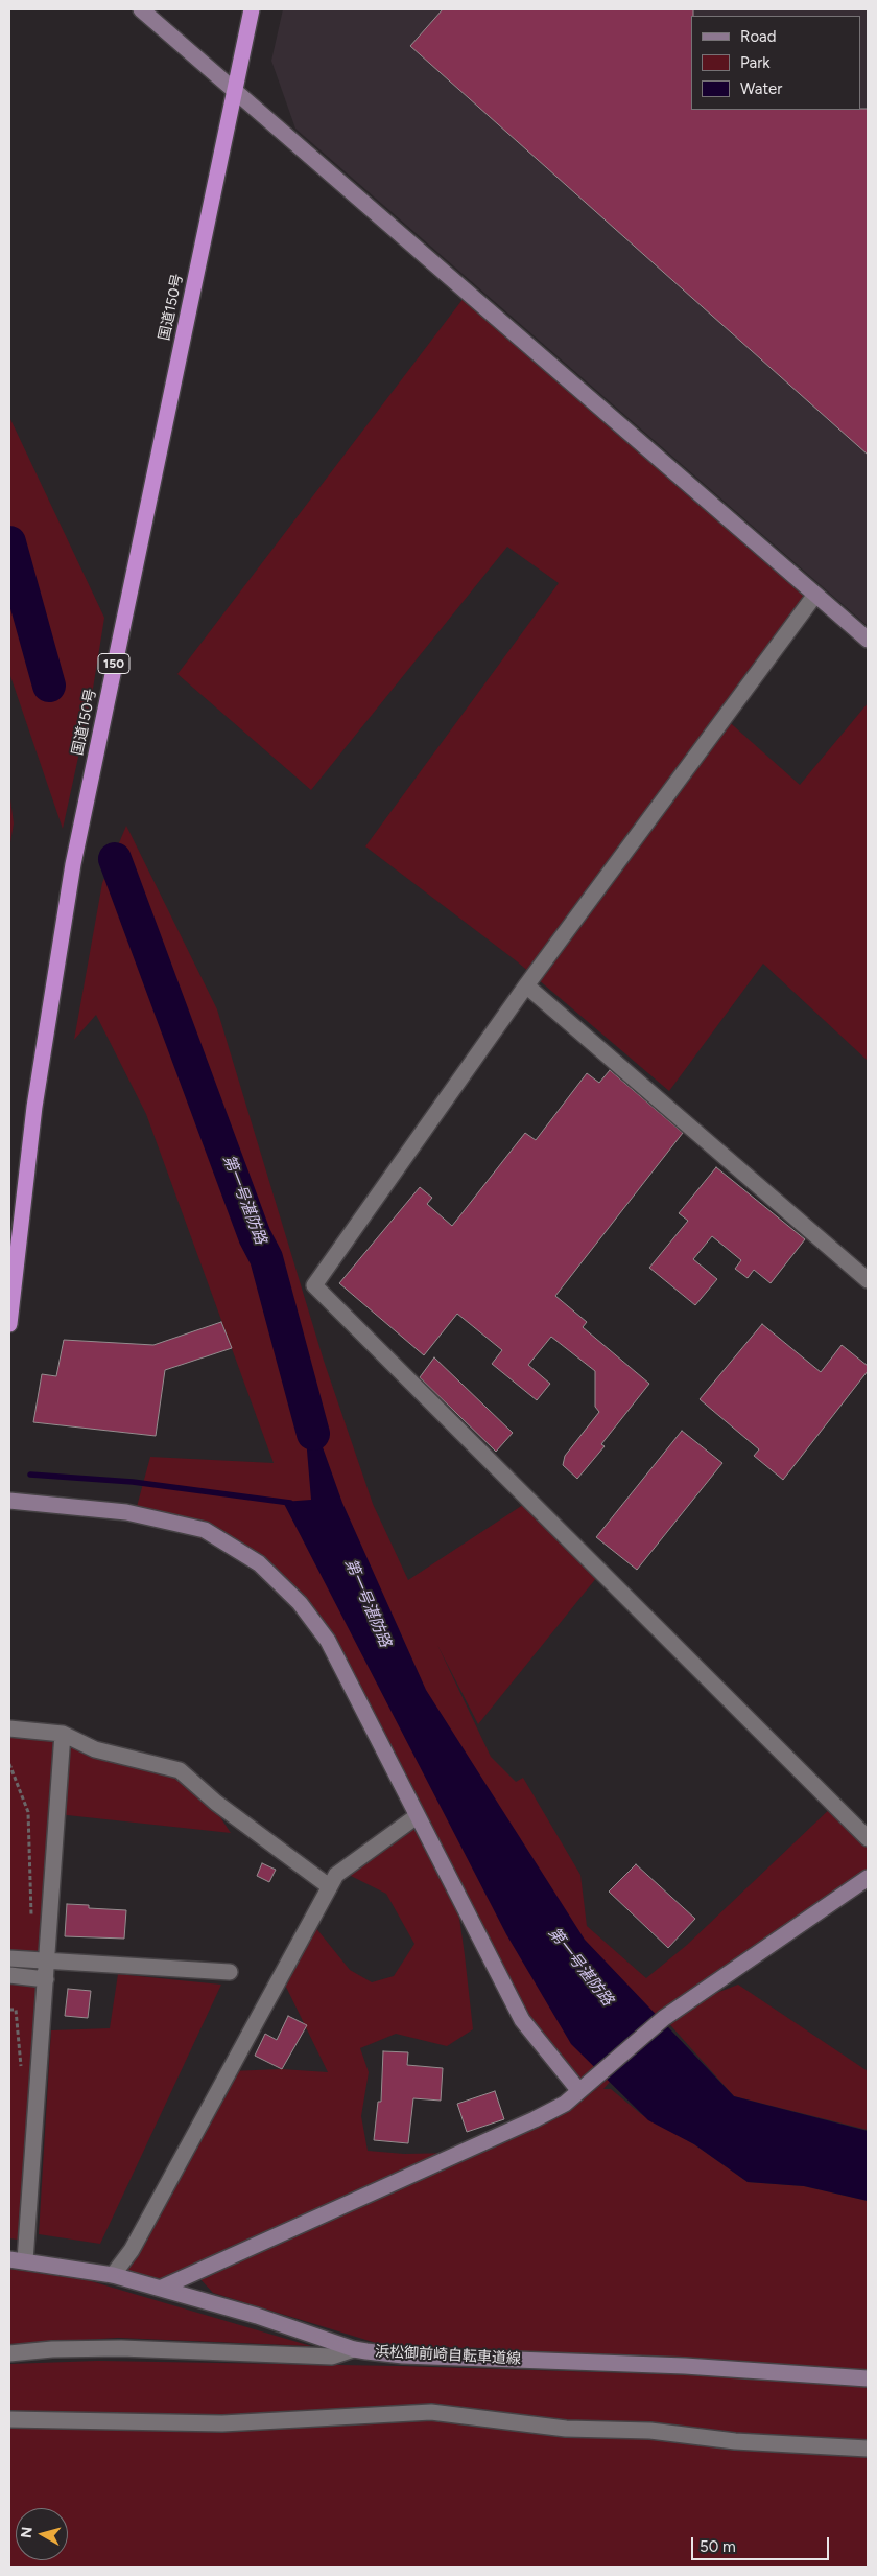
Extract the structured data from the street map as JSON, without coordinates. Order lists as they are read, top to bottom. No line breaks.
{"streets":{"highway":["国道150号","150"],"street":["浜松御前崎自転車道線"]},"water":["第一号湛防路"],"legend":["Road","Park","Water"],"scale_bar":"50 m","north":"left"}
